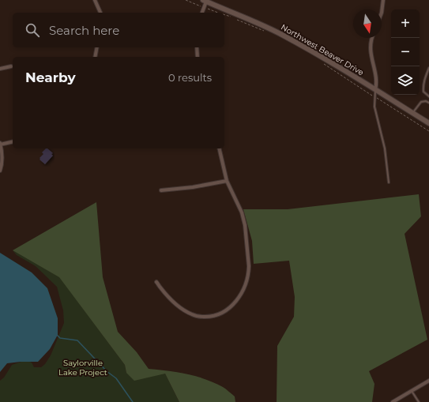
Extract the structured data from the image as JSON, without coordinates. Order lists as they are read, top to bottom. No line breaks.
{"streets":{"main road":["Northwest Beaver Drive"]},"parks":["Saylorville Lake Project"],"north":"bottom","page":{"map_buttons":["+","−"],"search":"Search here","heading":["Nearby","0 results"]}}
